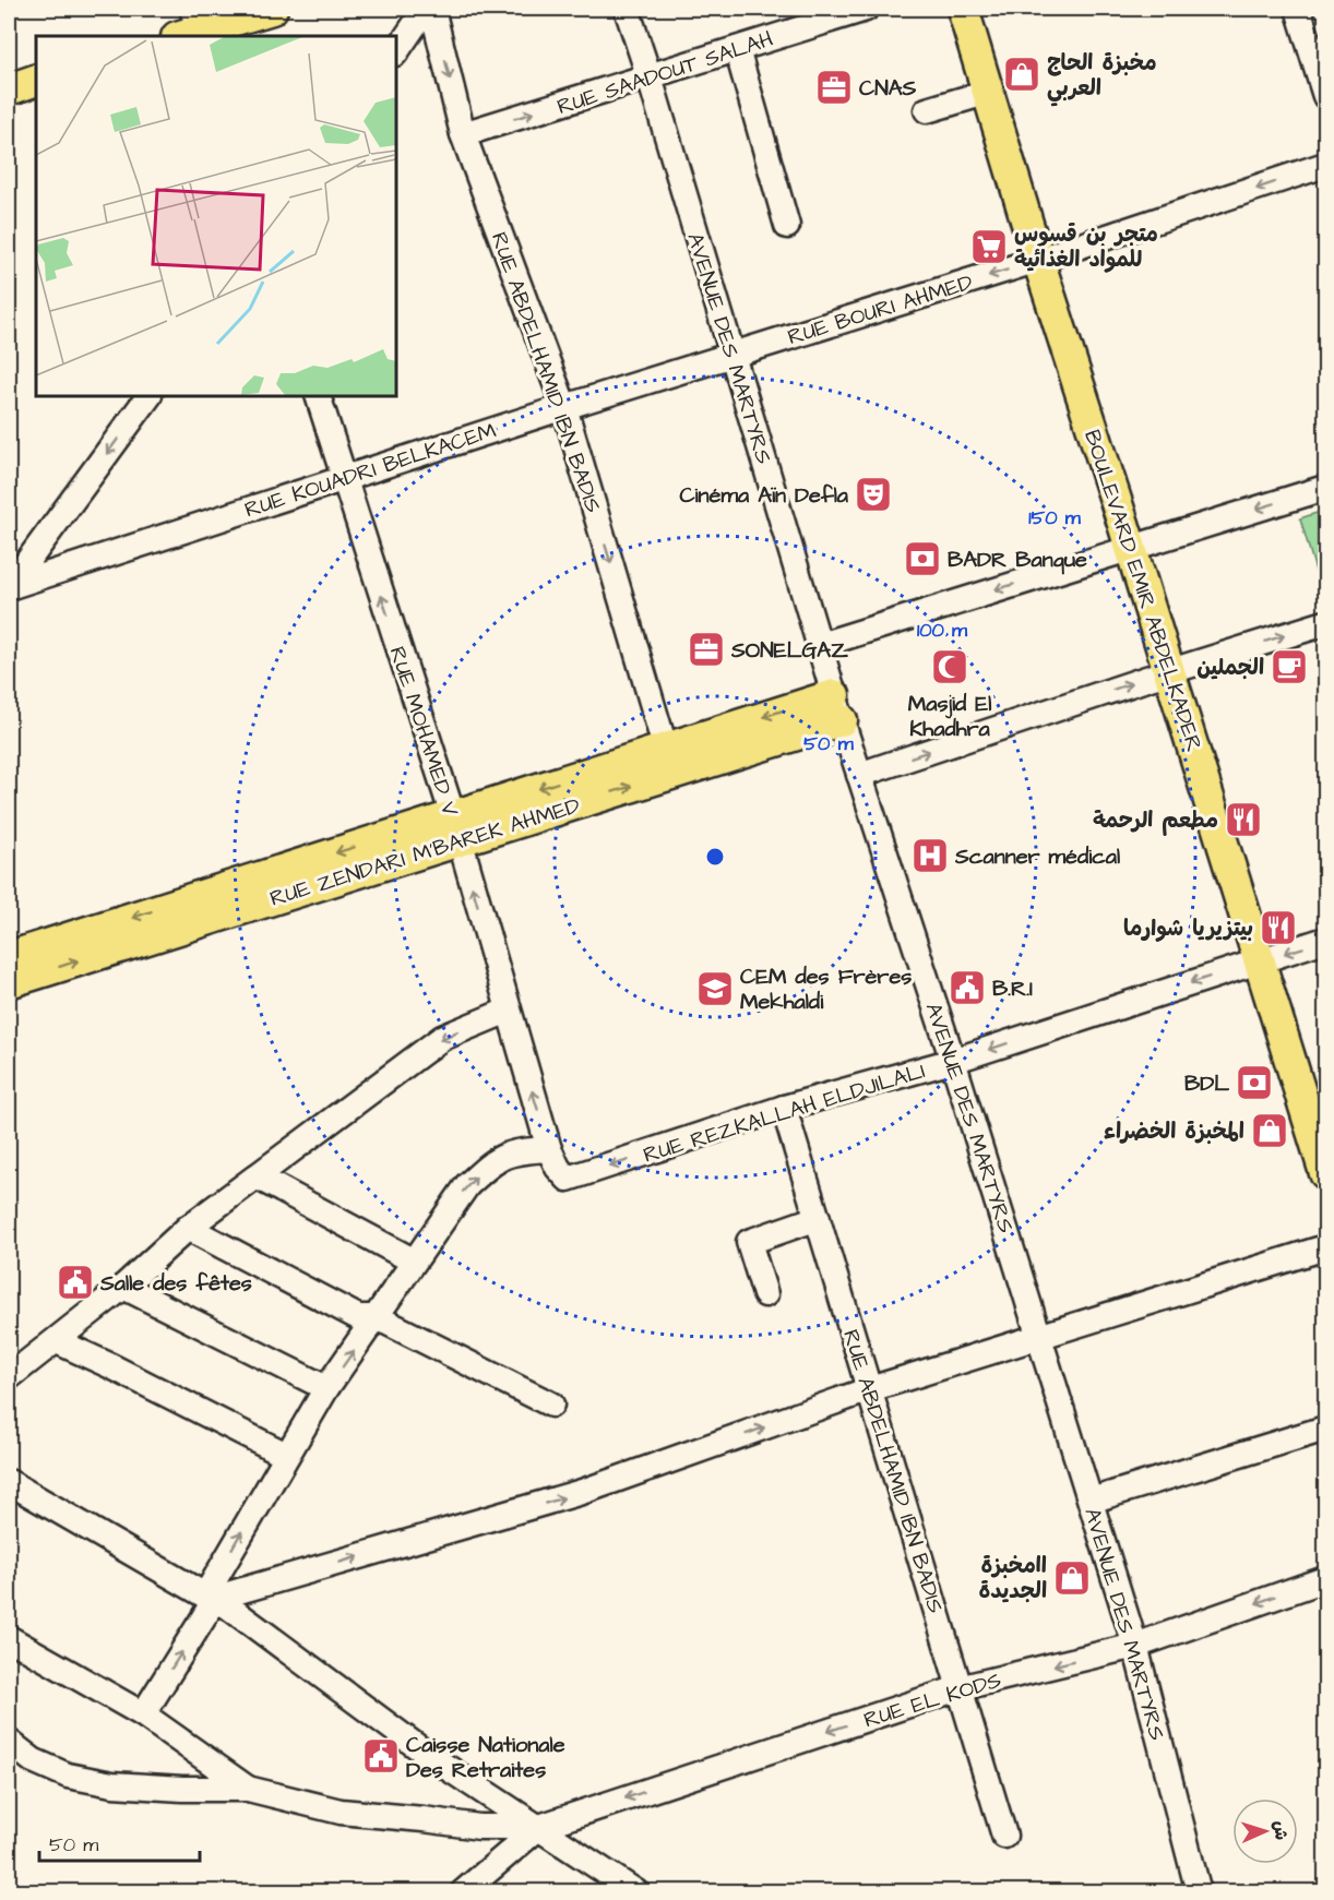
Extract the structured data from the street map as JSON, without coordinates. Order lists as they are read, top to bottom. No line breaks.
{"streets":{"main road":["BOULEVARD EMIR ABDELKADER","RUE ZENDARI M'BAREK AHMED"],"street":["RUE SAADOUT SALAH","RUE BOURI AHMED","AVENUE DES MARTYRS","RUE ABDELHAMID IBN BADIS","RUE KOUADRI BELKACEM","RUE MOHAMED V","RUE REZKALLAH ELDJILALI","RUE EL KODS"]},"crossings":[["RUE SAADOUT SALAH","AVENUE DES MARTYRS"],["RUE SAADOUT SALAH","RUE ABDELHAMID IBN BADIS"],["RUE BOURI AHMED","AVENUE DES MARTYRS"],["RUE BOURI AHMED","RUE KOUADRI BELKACEM"],["RUE BOURI AHMED","BOULEVARD EMIR ABDELKADER"],["AVENUE DES MARTYRS","RUE KOUADRI BELKACEM"],["AVENUE DES MARTYRS","RUE REZKALLAH ELDJILALI"],["AVENUE DES MARTYRS","RUE EL KODS"],["RUE ABDELHAMID IBN BADIS","RUE KOUADRI BELKACEM"],["RUE ABDELHAMID IBN BADIS","RUE REZKALLAH ELDJILALI"],["RUE ABDELHAMID IBN BADIS","RUE EL KODS"],["RUE KOUADRI BELKACEM","RUE MOHAMED V"],["BOULEVARD EMIR ABDELKADER","RUE REZKALLAH ELDJILALI"],["RUE MOHAMED V","RUE ZENDARI M'BAREK AHMED"],["RUE MOHAMED V","RUE REZKALLAH ELDJILALI"]],"one_way":["RUE SAADOUT SALAH","RUE BOURI AHMED","RUE MOHAMED V","RUE REZKALLAH ELDJILALI","RUE EL KODS"],"places":{"shop":["مخبزة الحاج العربي","المخبزة الخضراء","اامخبزة الجديدة"],"office":["CNAS","SONELGAZ"],"supermarket":["متجر بن قسوس للمواد الغذائية"],"theatre":["Cinéma Aïn Defla"],"bank":["BADR Banque","BDL"],"mosque":["Masjid El Khadhra"],"cafe":["الجملين"],"restaurant":["مطعم الرحمة","بيتزيريا شوارما"],"hospital":["Scanner médical"],"public building":["B.R.I","Salle des fêtes","Caisse Nationale Des Retraites"],"school or university":["CEM des Frères Mekhaldi"]},"scale_bar":"50 m","north":"right","rings":["150 m","100 m","50 m"]}
